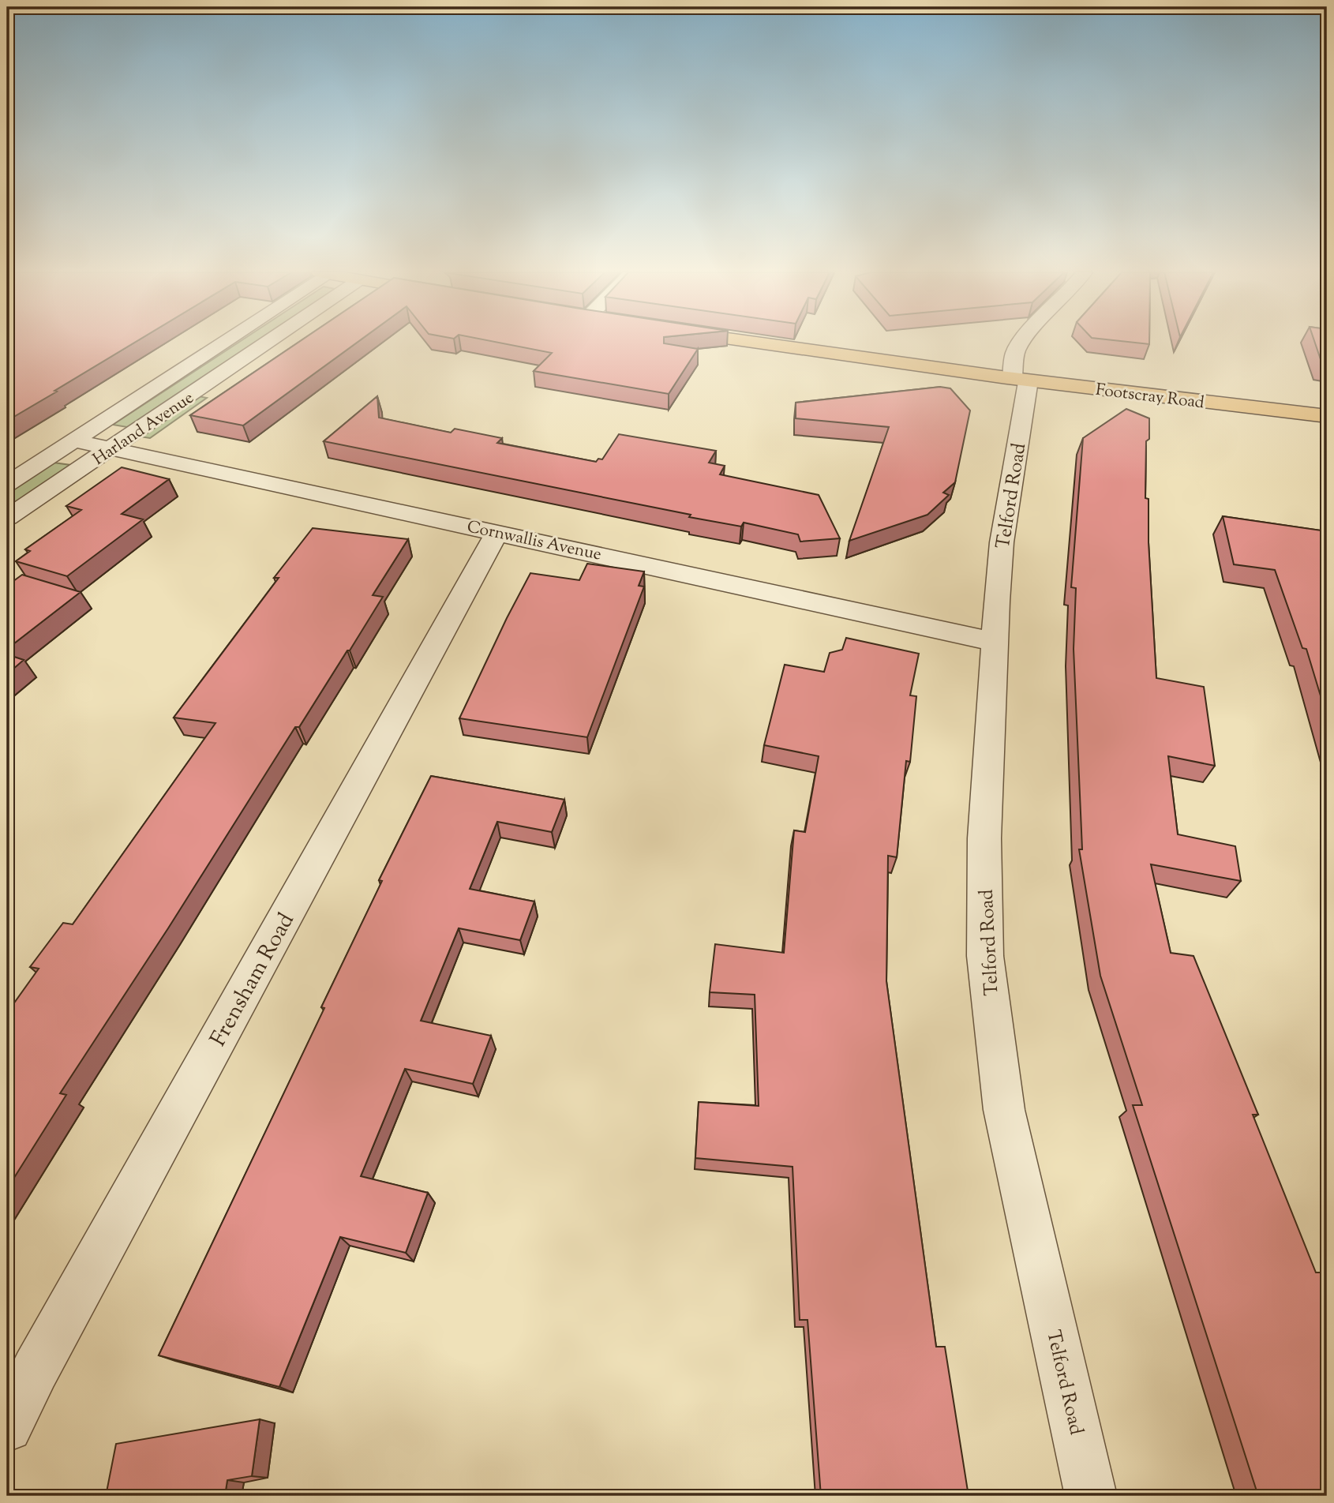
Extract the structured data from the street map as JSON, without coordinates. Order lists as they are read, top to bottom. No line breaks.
{"streets":{"main road":["Footscray Road"],"street":["Harland Avenue","Telford Road","Cornwallis Avenue","Frensham Road"]},"crossings":[["Footscray Road","Telford Road"],["Harland Avenue","Cornwallis Avenue"],["Telford Road","Cornwallis Avenue"],["Cornwallis Avenue","Frensham Road"]]}
